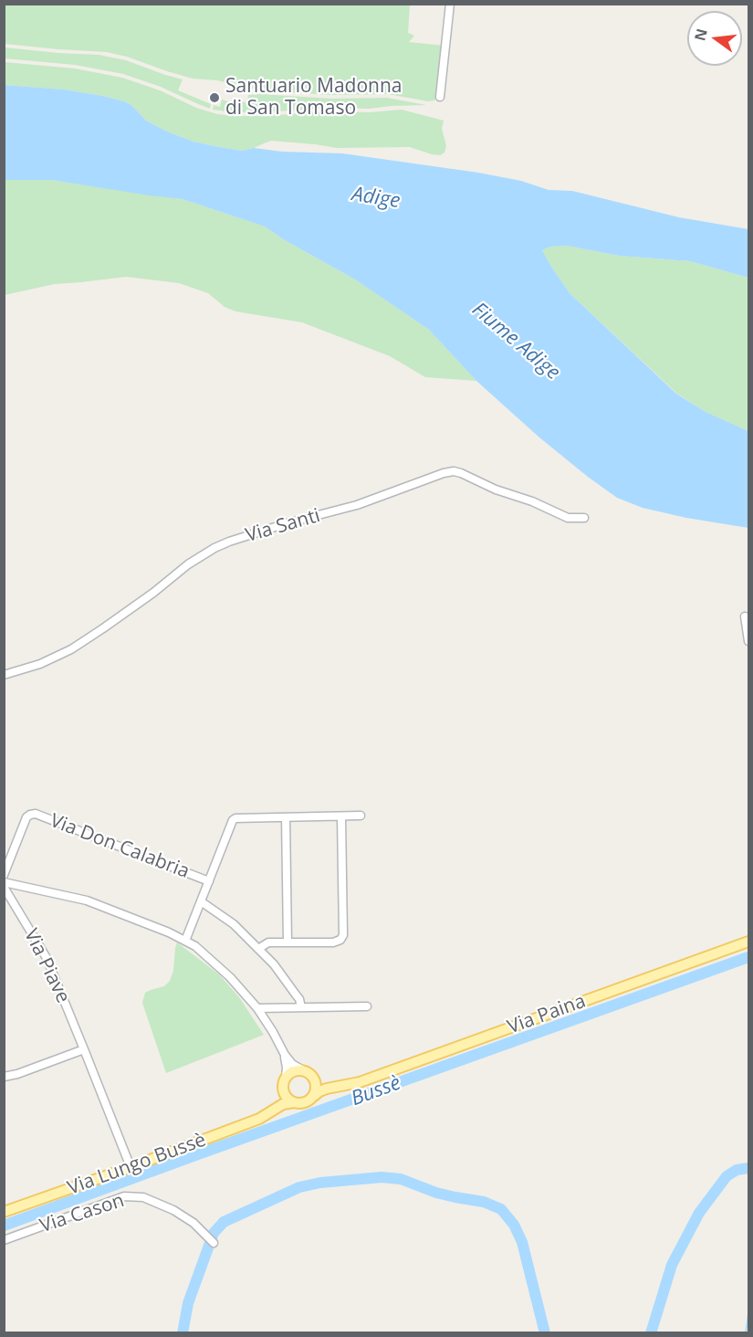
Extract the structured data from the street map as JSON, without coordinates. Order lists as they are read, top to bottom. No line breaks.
{"streets":{"main road":["Via Paina","Via Lungo Bussè"],"street":["Via Santi","Via Don Calabria","Via Piave","Via Cason"]},"crossings":[["Via Piave","Via Lungo Bussè"],["Via Paina","Via Lungo Bussè"]],"water":["Adige","Fiume Adige","Bussè"],"places":["Santuario Madonna di San Tomaso"],"north":"left"}
